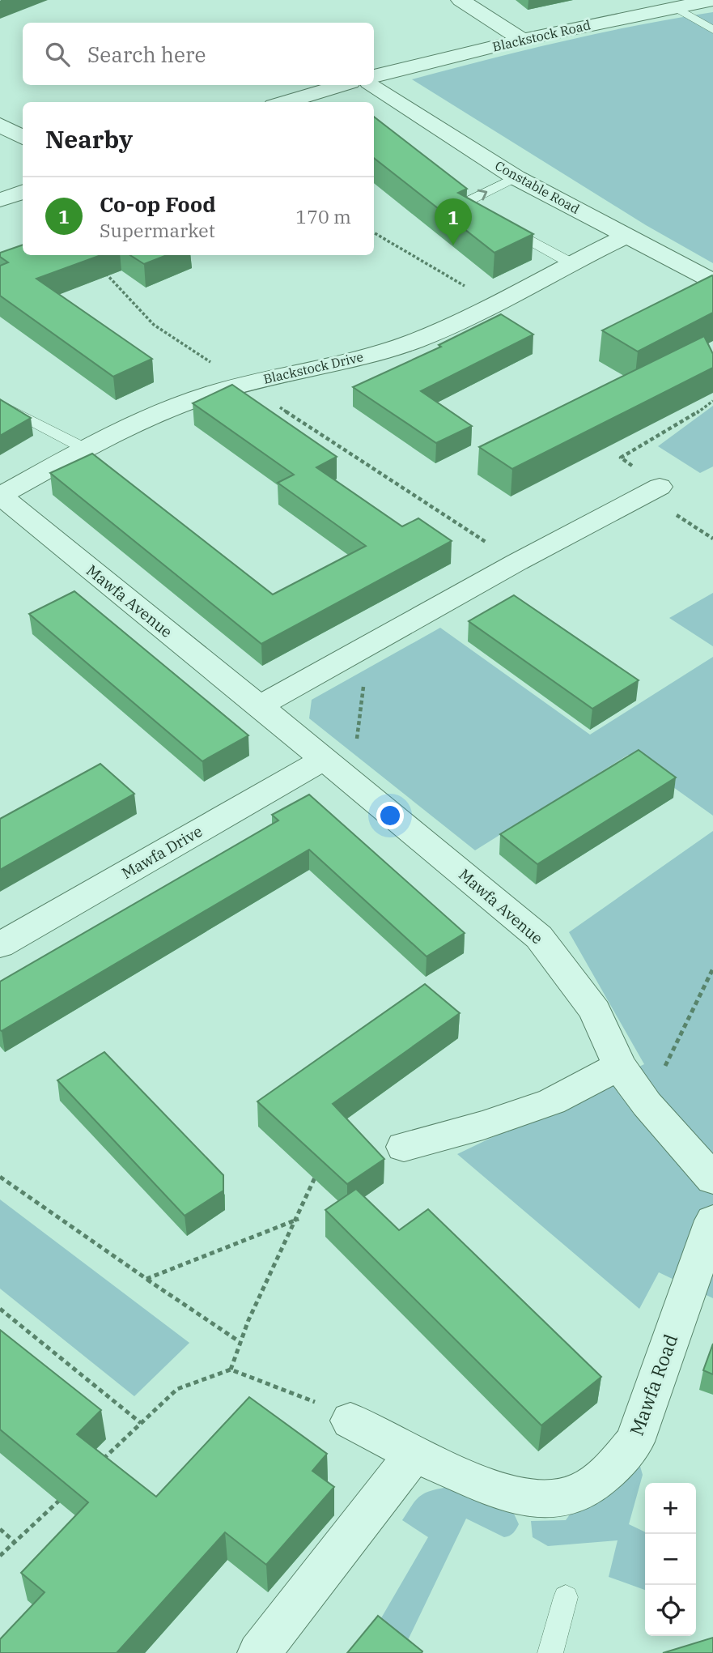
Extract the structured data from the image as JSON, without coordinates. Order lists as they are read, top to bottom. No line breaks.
{"streets":{"street":["Blackstock Road","Constable Road","Blackstock Drive","Mawfa Avenue","Mawfa Drive","Mawfa Road"]},"crossings":[["Constable Road","Blackstock Drive"],["Blackstock Drive","Mawfa Avenue"],["Mawfa Avenue","Mawfa Drive"]],"page":{"search":"Search here","heading":"Nearby","list":[{"mark":"1","name":"Co-op Food","note":"Supermarket","value":"170 m"}],"pins":"1","map_buttons":["+","−"]}}
